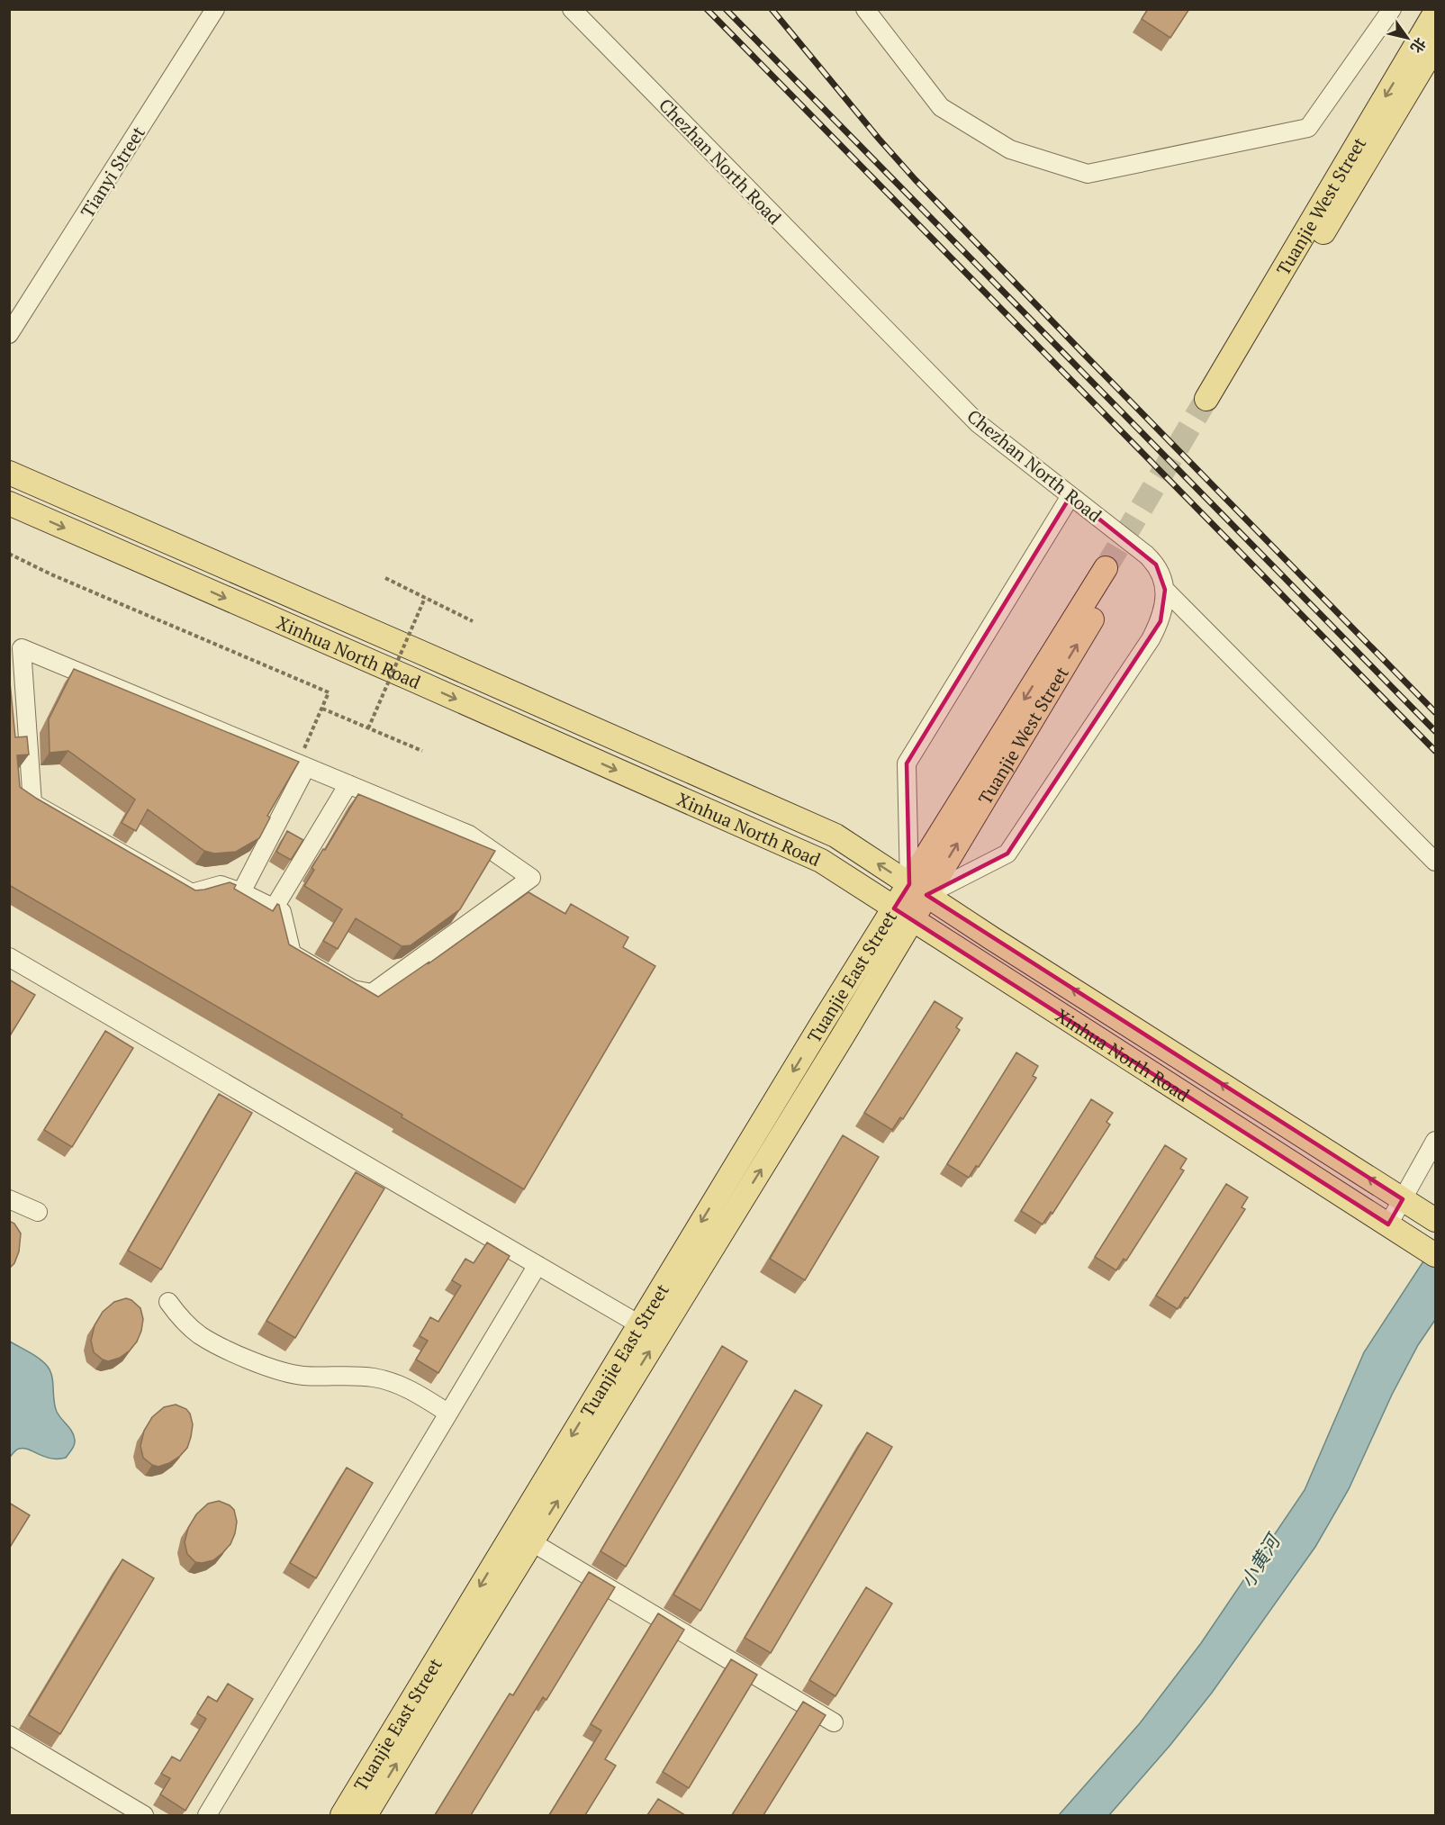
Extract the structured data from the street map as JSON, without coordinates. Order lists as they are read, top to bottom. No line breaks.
{"streets":{"main road":["Tuanjie West Street","Xinhua North Road","Tuanjie East Street"],"street":["Chezhan North Road","Tianyi Street"]},"crossings":[["Chezhan North Road","Tuanjie West Street"],["Chezhan North Road","Xinhua North Road"],["Chezhan North Road","Tuanjie East Street"],["Tuanjie West Street","Xinhua North Road"],["Tuanjie West Street","Tuanjie East Street"],["Xinhua North Road","Tuanjie East Street"]],"water":["小黄河"],"north":"bottom right"}
